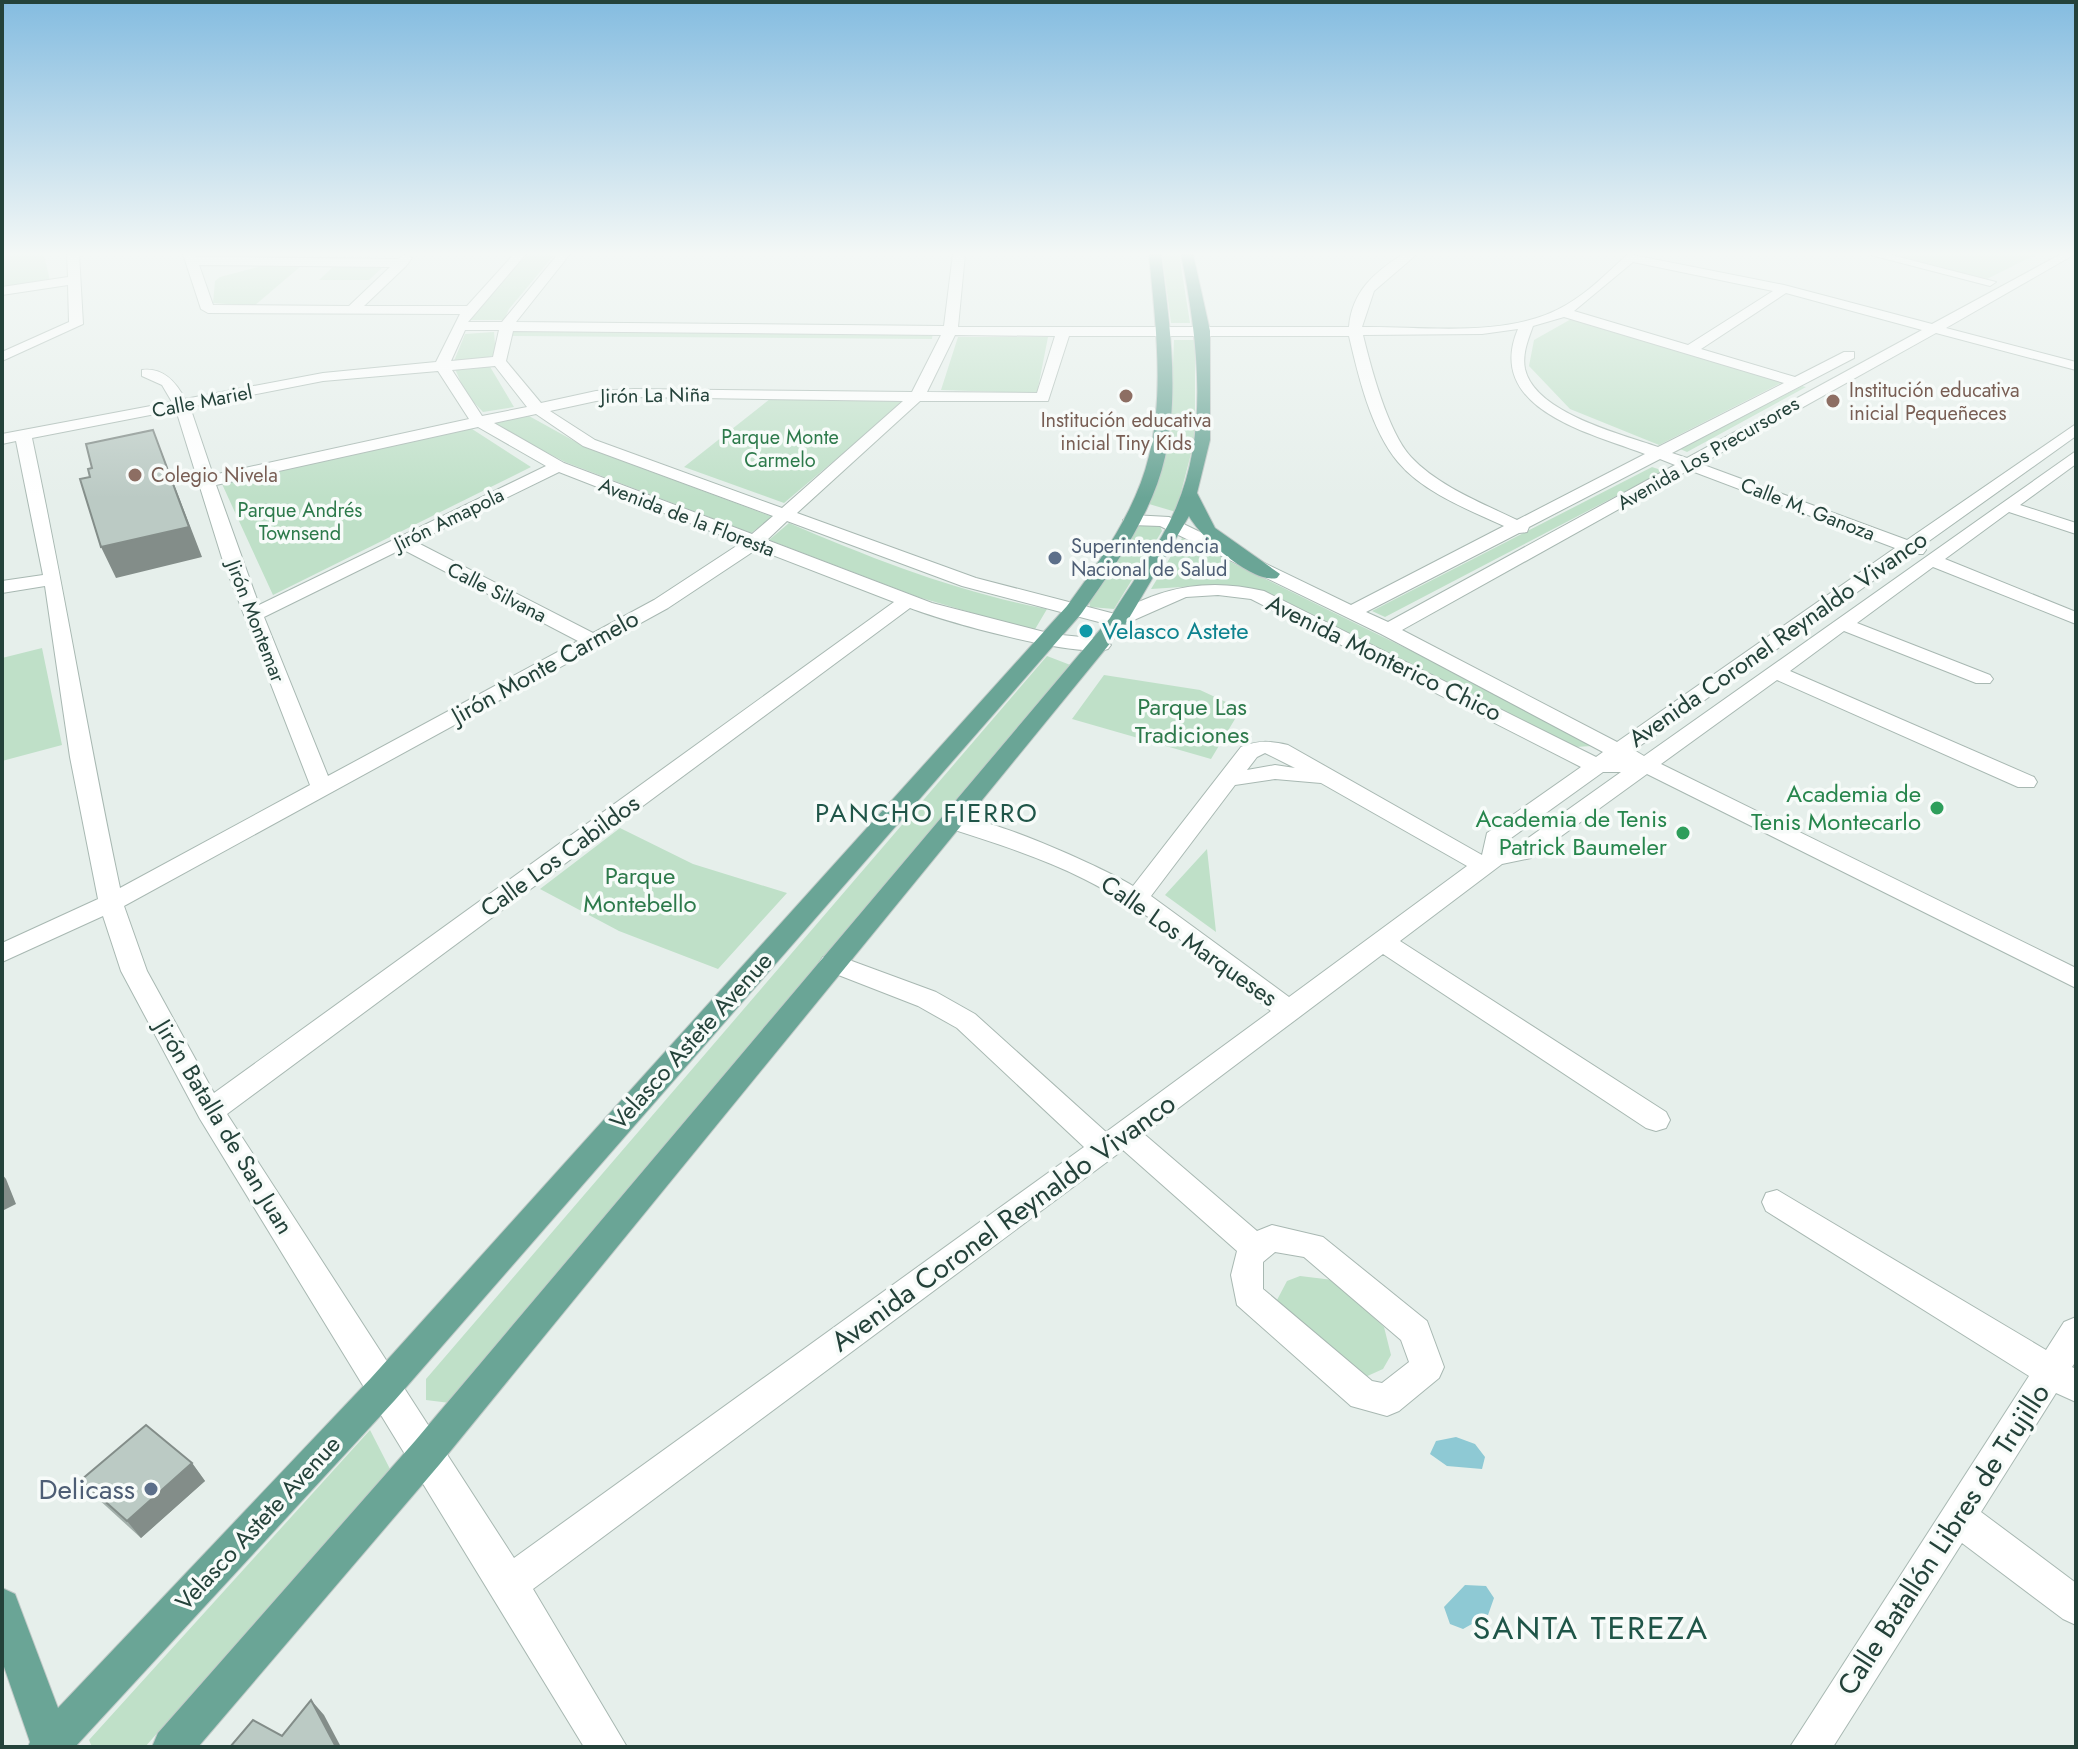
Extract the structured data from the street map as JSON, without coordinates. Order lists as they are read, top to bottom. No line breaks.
{"streets":{"main road":["Velasco Astete Avenue"],"street":["Jirón La Niña","Calle Mariel","Avenida Los Precursores","Calle M. Ganoza","Avenida de la Floresta","Jirón Amapola","Calle Silvana","Jirón Montemar","Avenida Coronel Reynaldo Vivanco","Avenida Monterico Chico","Jirón Monte Carmelo","Calle Los Cabildos","Calle Los Marqueses","Jirón Batalla de San Juan","Calle Batallón Libres de Trujillo"]},"crossings":[["Jirón La Niña","Avenida de la Floresta"],["Jirón La Niña","Jirón Montemar"],["Jirón La Niña","Jirón Monte Carmelo"],["Calle Mariel","Avenida de la Floresta"],["Calle Mariel","Jirón Montemar"],["Calle Mariel","Jirón Batalla de San Juan"],["Avenida Los Precursores","Calle M. Ganoza"],["Avenida Los Precursores","Avenida Monterico Chico"],["Calle M. Ganoza","Avenida Coronel Reynaldo Vivanco"],["Avenida de la Floresta","Jirón Amapola"],["Avenida de la Floresta","Avenida Monterico Chico"],["Avenida de la Floresta","Jirón Monte Carmelo"],["Avenida de la Floresta","Calle Los Cabildos"],["Avenida de la Floresta","Velasco Astete Avenue"],["Jirón Amapola","Calle Silvana"],["Jirón Amapola","Jirón Montemar"],["Calle Silvana","Jirón Monte Carmelo"],["Jirón Montemar","Jirón Monte Carmelo"],["Avenida Coronel Reynaldo Vivanco","Avenida Monterico Chico"],["Avenida Coronel Reynaldo Vivanco","Calle Los Marqueses"],["Avenida Coronel Reynaldo Vivanco","Jirón Batalla de San Juan"],["Avenida Monterico Chico","Velasco Astete Avenue"],["Jirón Monte Carmelo","Jirón Batalla de San Juan"],["Calle Los Cabildos","Jirón Batalla de San Juan"],["Velasco Astete Avenue","Jirón Batalla de San Juan"]],"districts":["PANCHO FIERRO","SANTA TEREZA"],"parks":["Parque Monte Carmelo","Parque Andrés Townsend","Parque Las Tradiciones","Parque Montebello"],"places":["Institución educativa inicial Tiny Kids","Institución educativa inicial Pequeñeces","Colegio Nivela","Superintendencia Nacional de Salud","Velasco Astete","Academia de Tenis Montecarlo","Academia de Tenis Patrick Baumeler","Delicass"]}
